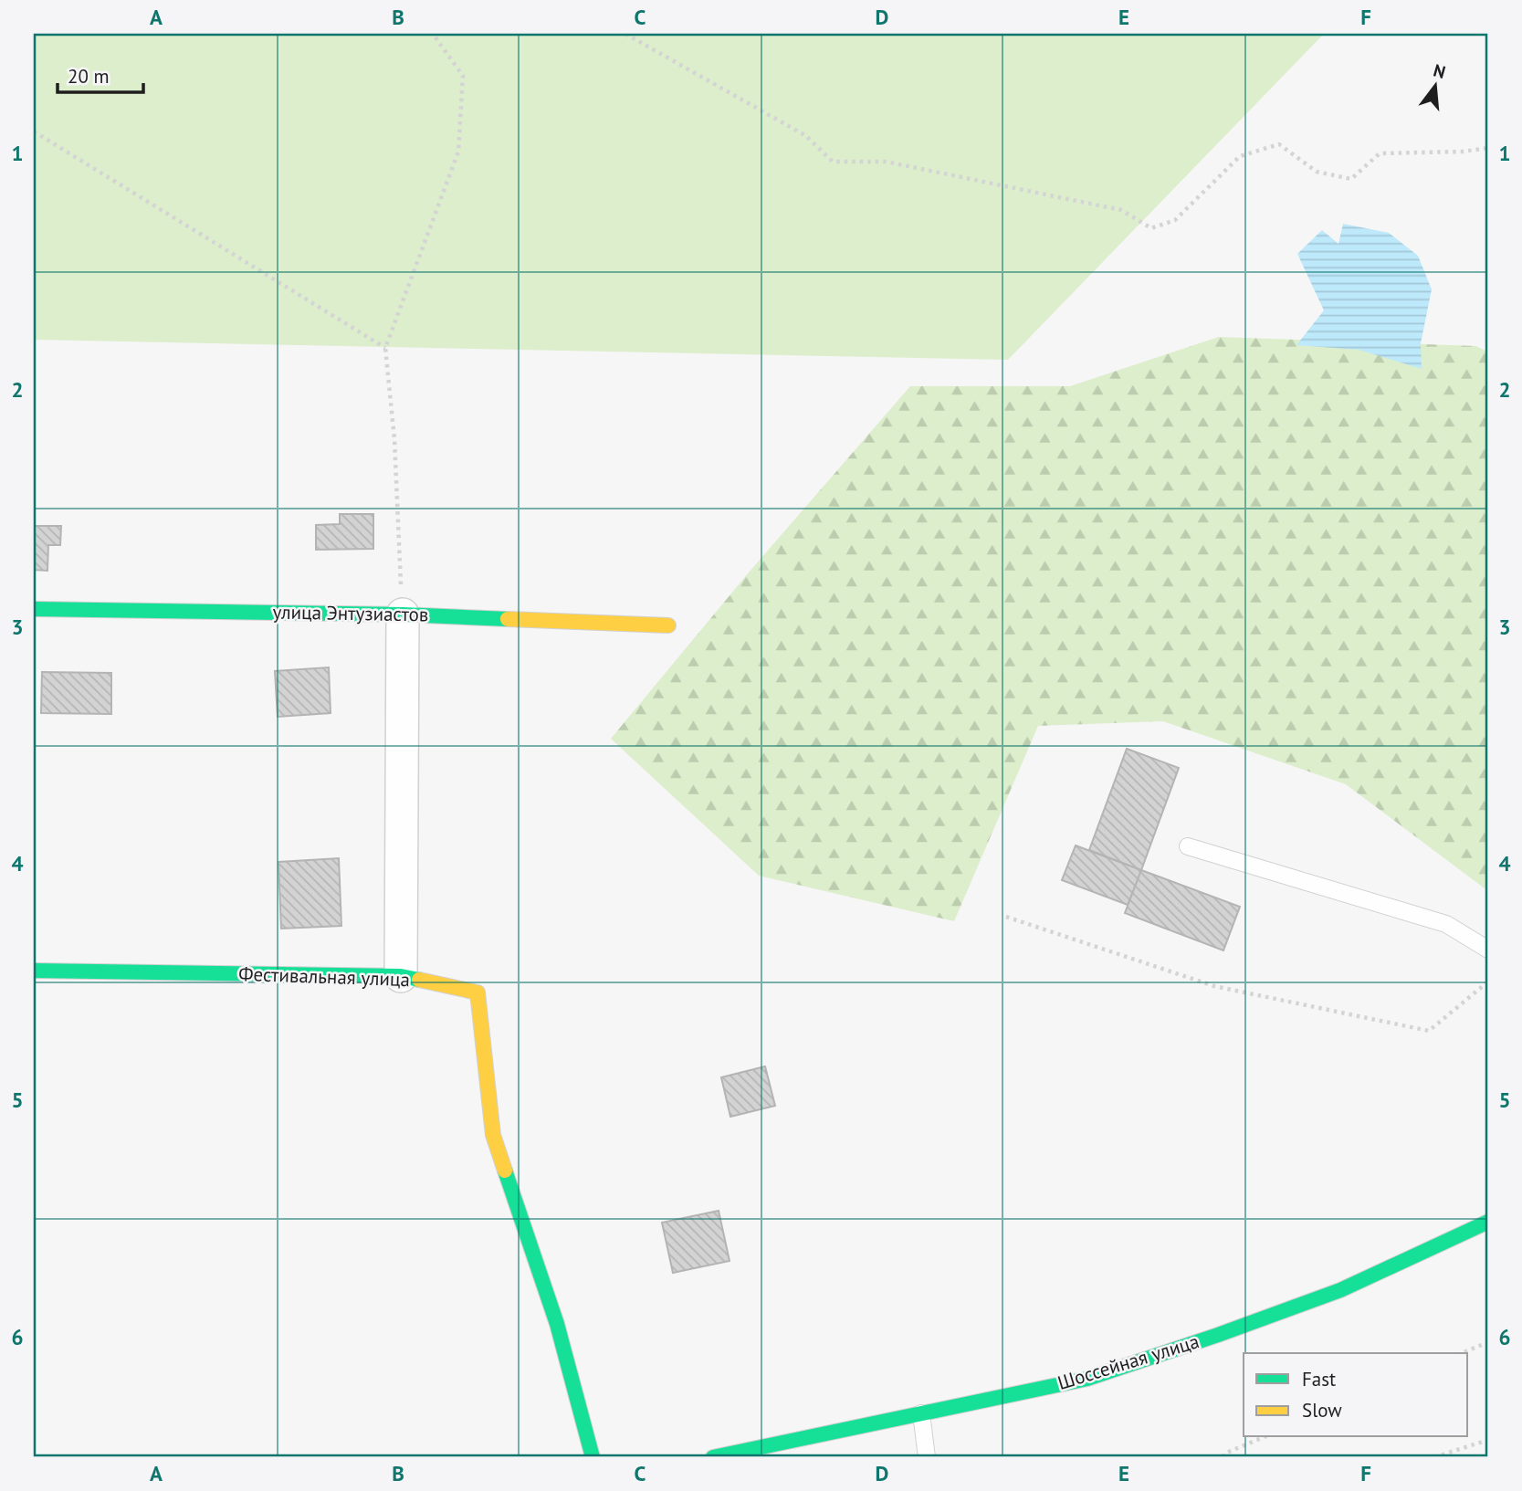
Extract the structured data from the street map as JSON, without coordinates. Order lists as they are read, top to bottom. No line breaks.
{"streets":{"street":["улица Энтузиастов","Фестивальная улица","Шоссейная улица"]},"legend":["Fast","Slow"],"scale_bar":"20 m","north":"top","grid":{"columns":["A","B","C","D","E","F"],"rows":["1","2","3","4","5","6"]}}
